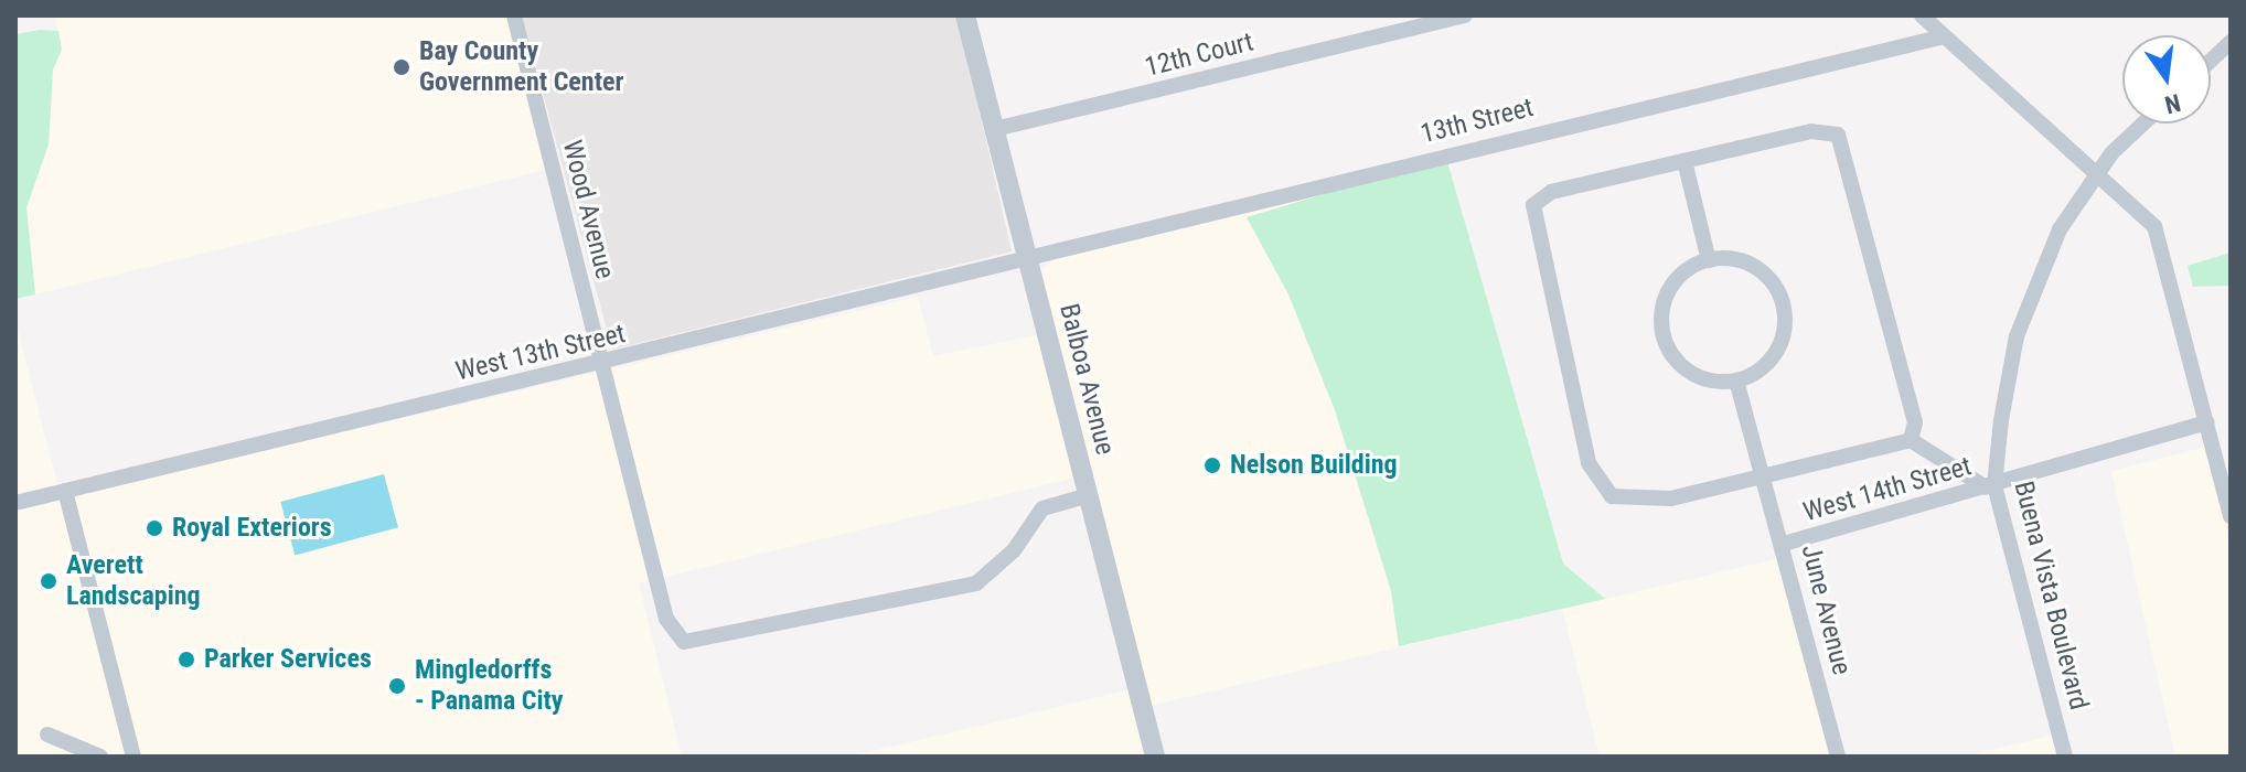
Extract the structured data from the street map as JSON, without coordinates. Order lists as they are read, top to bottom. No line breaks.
{"streets":{"street":["12th Court","13th Street","Wood Avenue","West 13th Street","Balboa Avenue","West 14th Street","Buena Vista Boulevard","June Avenue"]},"crossings":[["12th Court","Balboa Avenue"],["13th Street","West 13th Street"],["13th Street","Balboa Avenue"],["Wood Avenue","West 13th Street"],["Wood Avenue","Balboa Avenue"],["West 13th Street","Balboa Avenue"],["West 14th Street","Buena Vista Boulevard"],["West 14th Street","June Avenue"]],"places":["Bay County Government Center","Nelson Building","Royal Exteriors","Averett Landscaping","Parker Services","Mingledorffs - Panama City"],"north":"bottom"}
